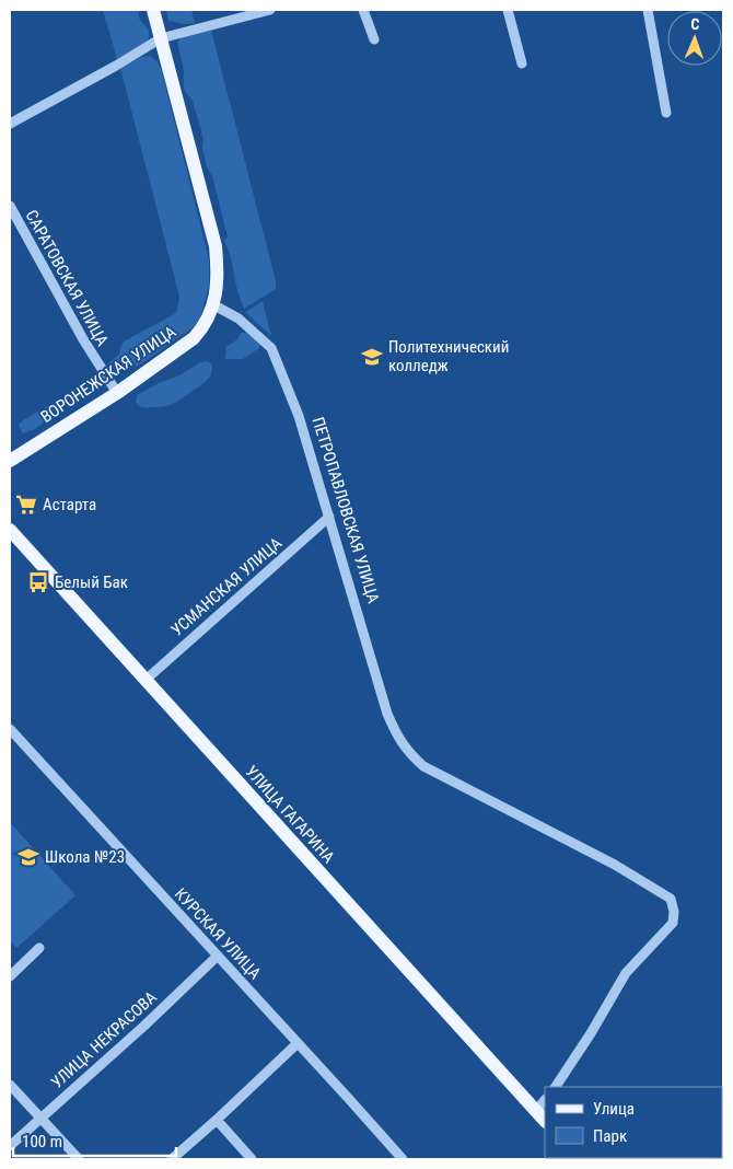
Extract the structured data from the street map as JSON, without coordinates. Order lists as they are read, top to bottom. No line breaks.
{"streets":{"main road":["ВОРОНЕЖСКАЯ УЛИЦА","УЛИЦА ГАГАРИНА"],"street":["САРАТОВСКАЯ УЛИЦА","ПЕТРОПАВЛОВСКАЯ УЛИЦА","УСМАНСКАЯ УЛИЦА","КУРСКАЯ УЛИЦА","УЛИЦА НЕКРАСОВА"]},"crossings":[["САРАТОВСКАЯ УЛИЦА","ВОРОНЕЖСКАЯ УЛИЦА"],["ВОРОНЕЖСКАЯ УЛИЦА","ПЕТРОПАВЛОВСКАЯ УЛИЦА"],["ПЕТРОПАВЛОВСКАЯ УЛИЦА","УСМАНСКАЯ УЛИЦА"],["УСМАНСКАЯ УЛИЦА","УЛИЦА ГАГАРИНА"],["КУРСКАЯ УЛИЦА","УЛИЦА НЕКРАСОВА"]],"places":{"school or university":["Политехнический колледж","Школа №23"],"supermarket":["Астарта"],"bus stop":["Белый Бак"]},"legend":["Улица","Парк"],"scale_bar":"100 m","north":"top"}
